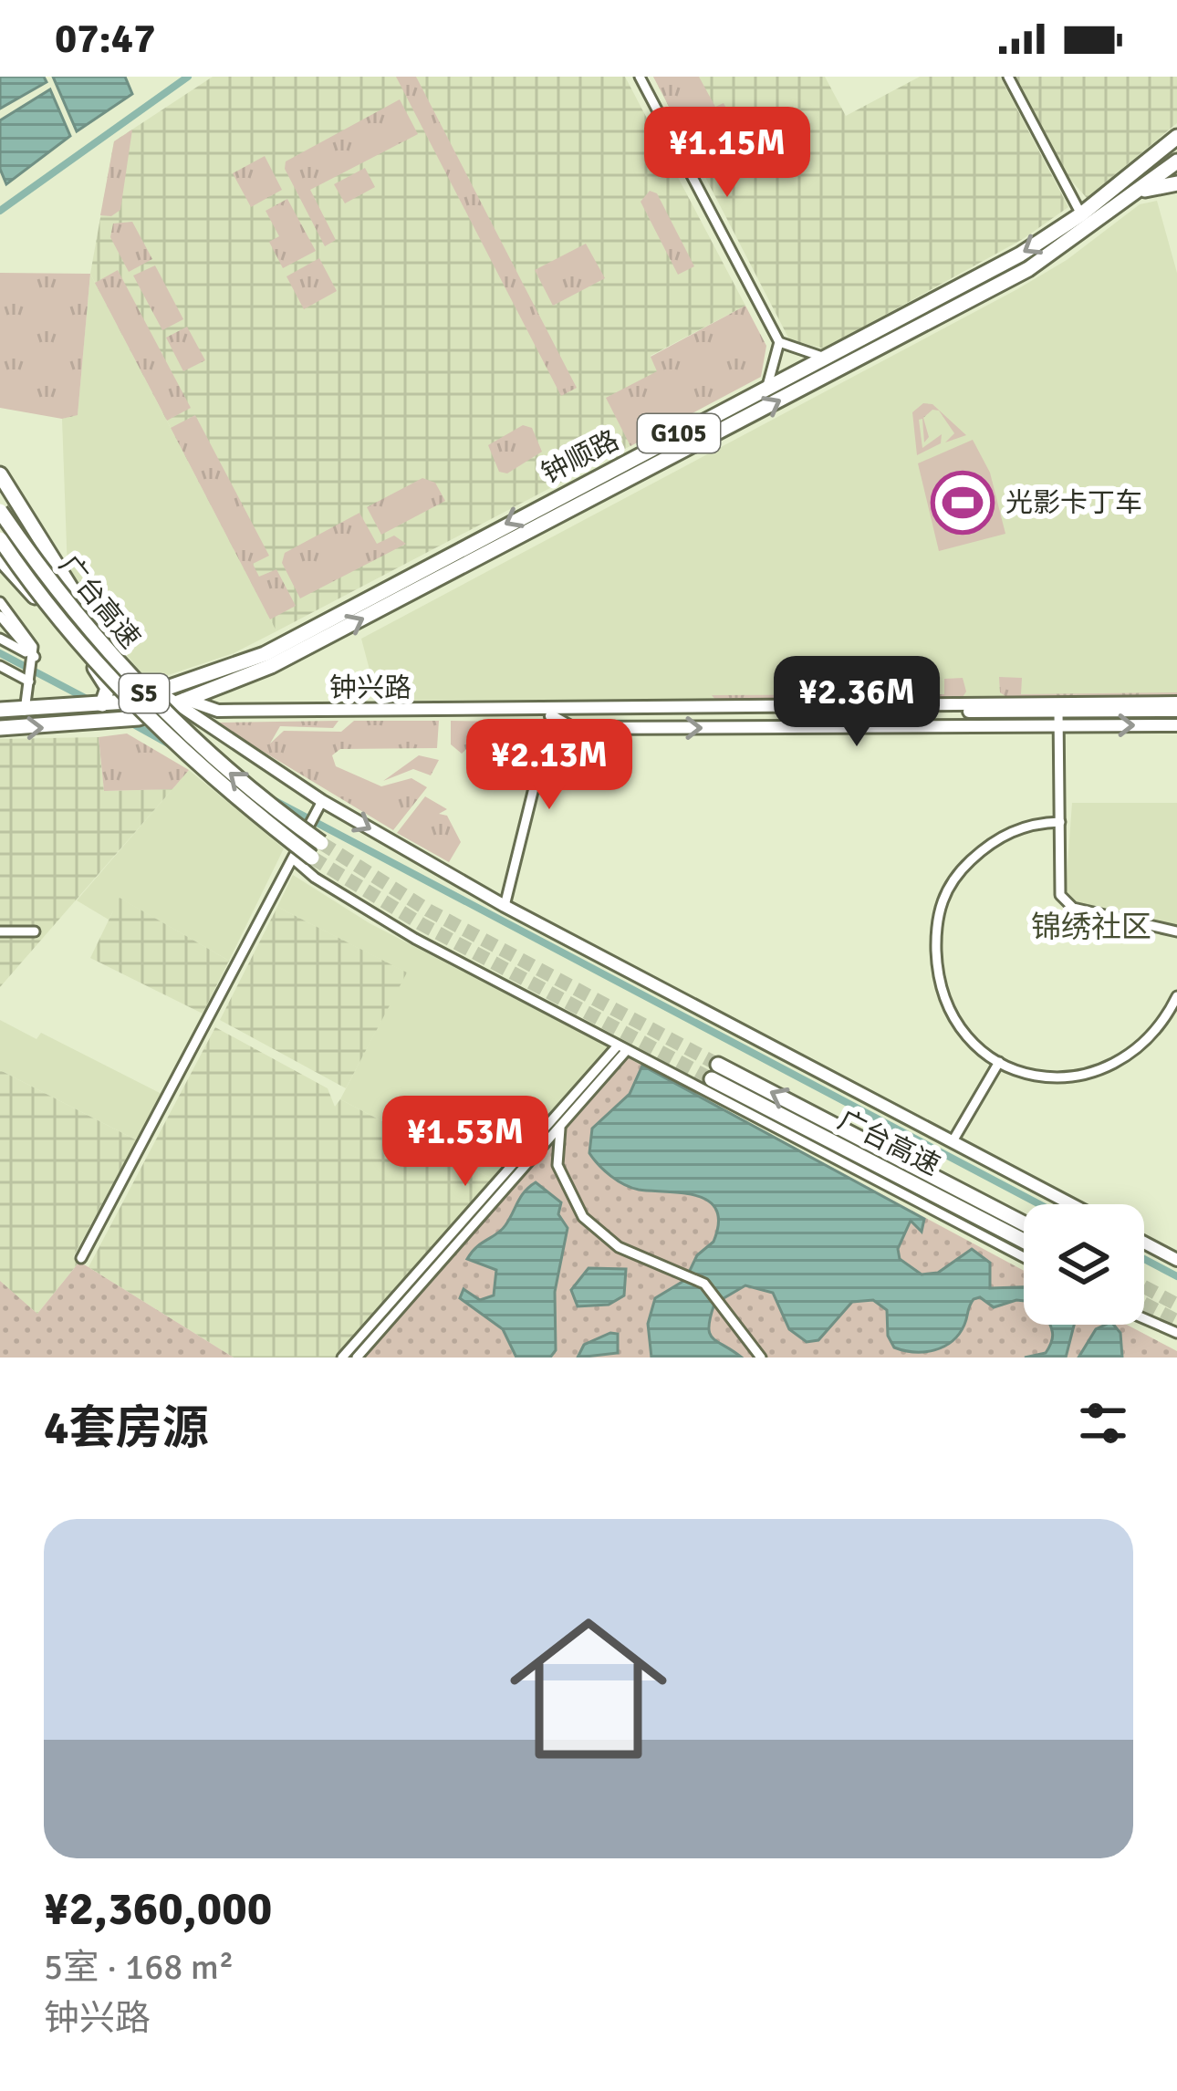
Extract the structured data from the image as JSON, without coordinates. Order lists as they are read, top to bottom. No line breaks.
{"streets":{"highway":["G105","钟顺路","广台高速","S5"],"main road":["钟兴路"]},"crossings":[["G105","钟顺路"],["G105","钟兴路"],["钟顺路","钟兴路"]],"districts":["锦绣社区"],"places":{"sports":["光影卡丁车"]},"page":{"status":"07:47","price":["¥1.15M","¥2.36M","¥2.13M","¥1.53M"],"heading":"4套房源","list":[{"name":"¥2,360,000","note":"5室 · 168 m² · 钟兴路"}]}}
